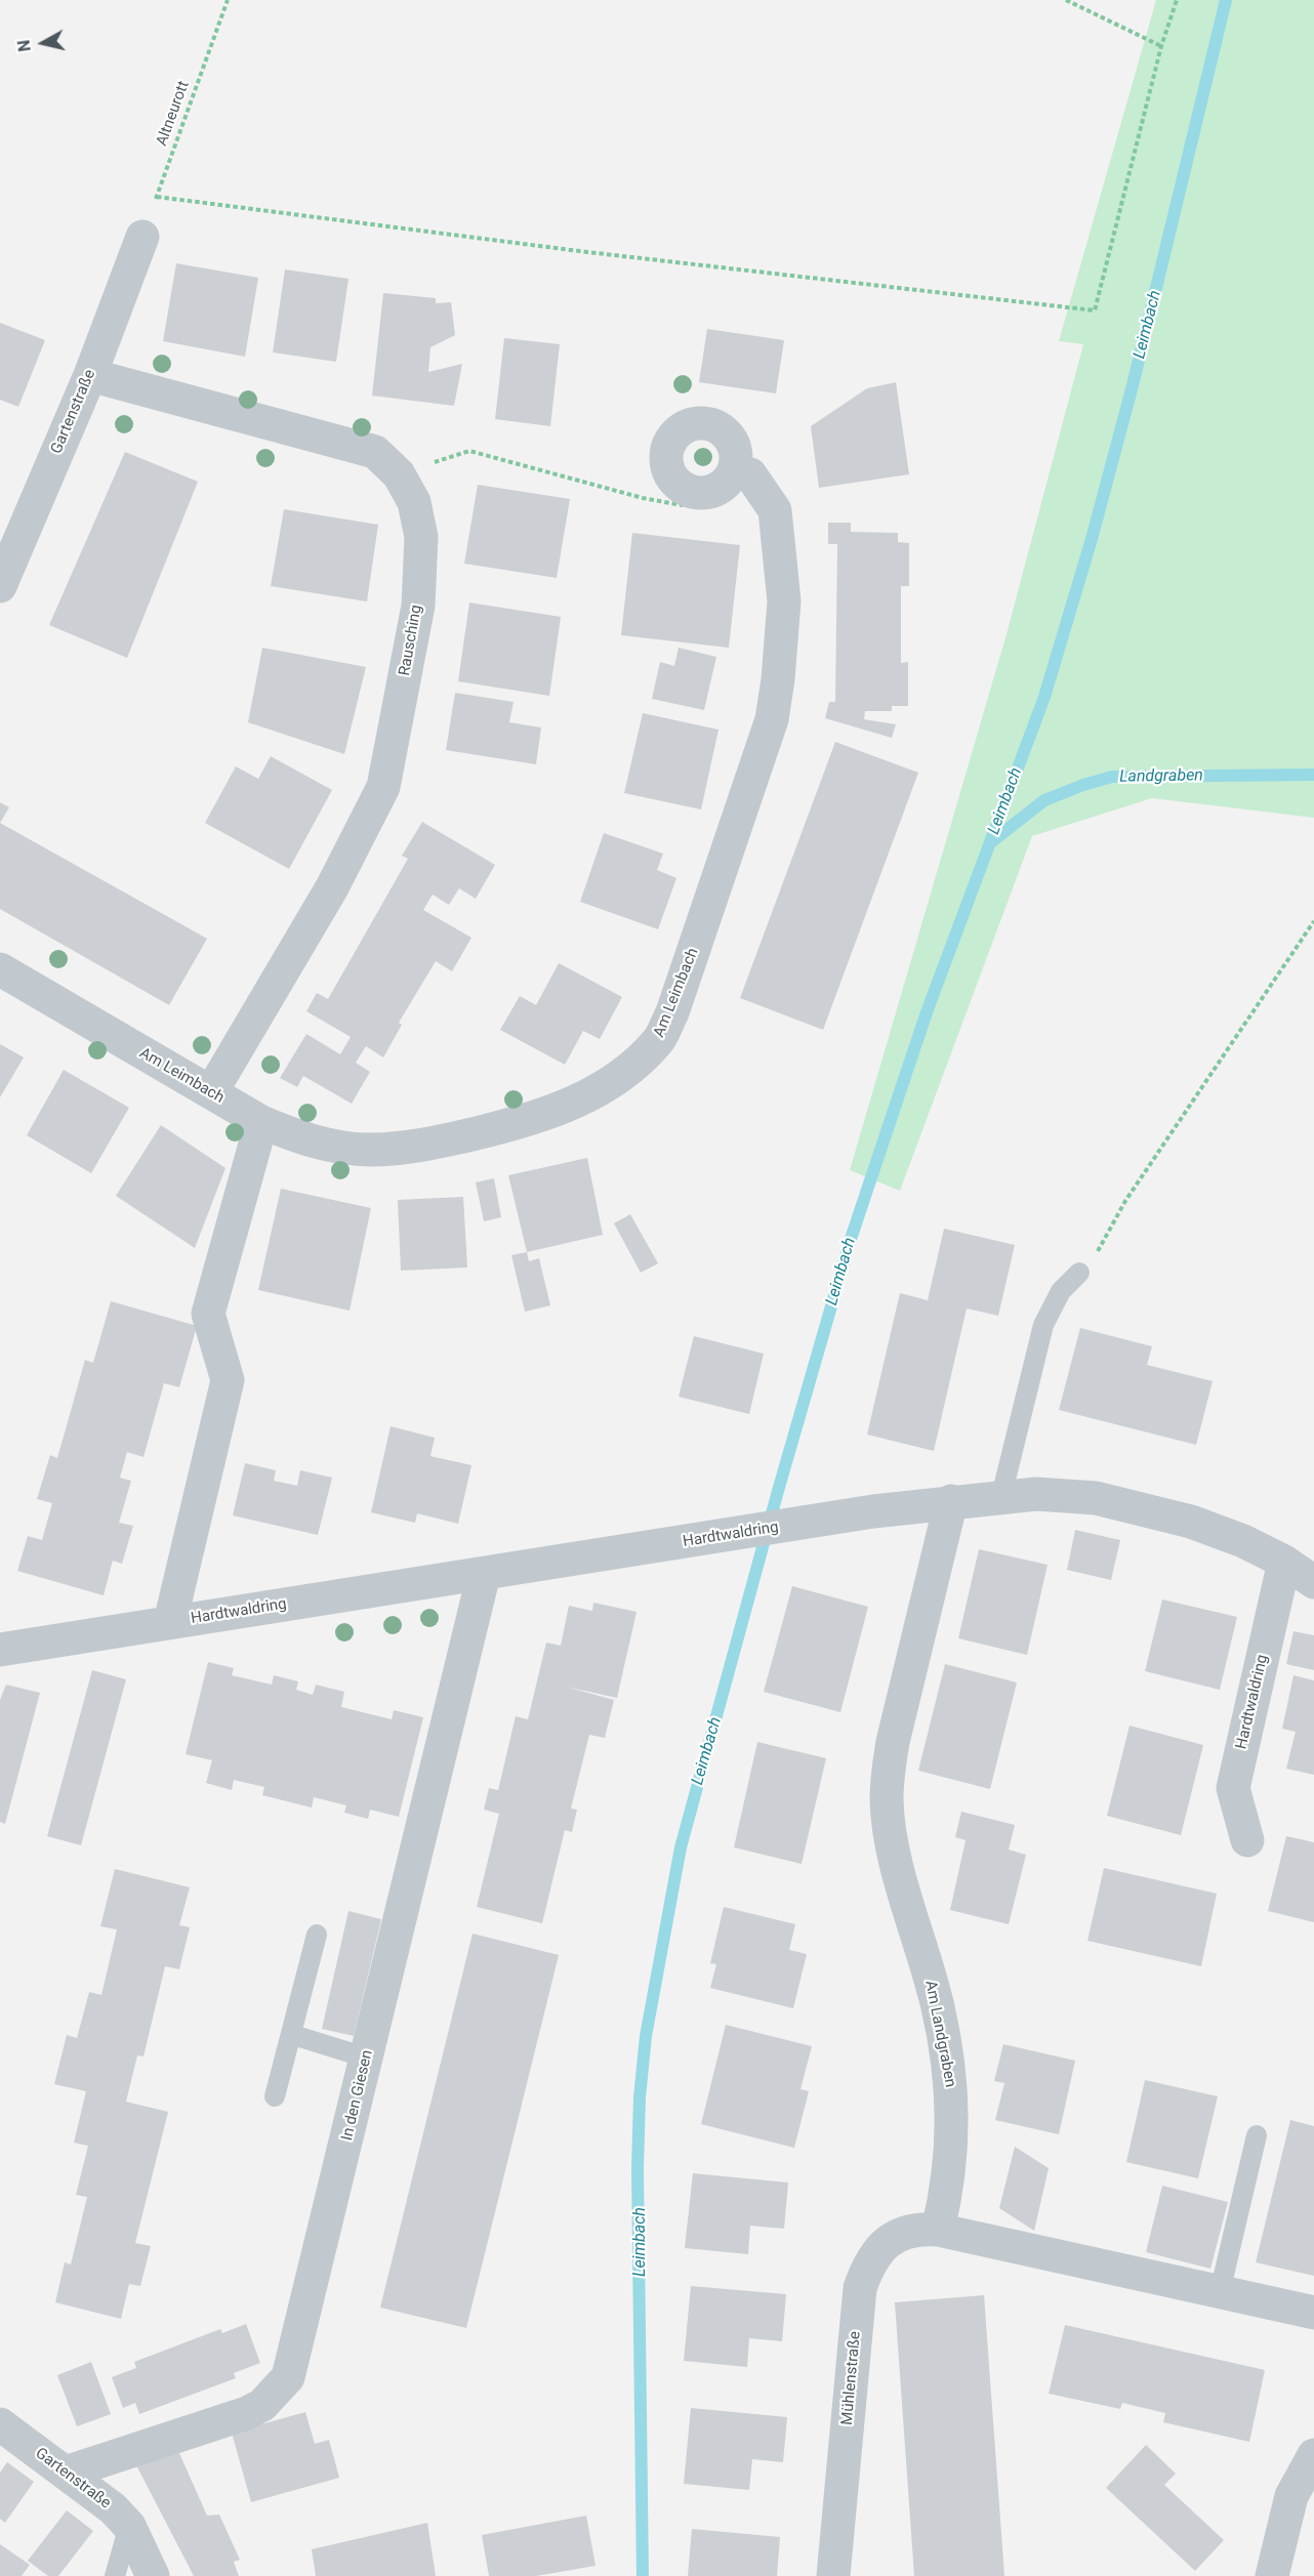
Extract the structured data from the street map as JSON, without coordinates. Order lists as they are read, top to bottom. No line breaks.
{"streets":{"street":["Gartenstraße","Rausching","Am Leimbach","Hardtwaldring","Am Landgraben","In den Giesen","Mühlenstraße"],"path":["Altneurott"]},"crossings":[["Altneurott","Gartenstraße"],["Gartenstraße","Rausching"],["Gartenstraße","In den Giesen"],["Rausching","Am Leimbach"],["Am Leimbach","Hardtwaldring"],["Hardtwaldring","Am Landgraben"],["Hardtwaldring","In den Giesen"],["Am Landgraben","Mühlenstraße"]],"water":["Leimbach","Landgraben"],"north":"left"}
